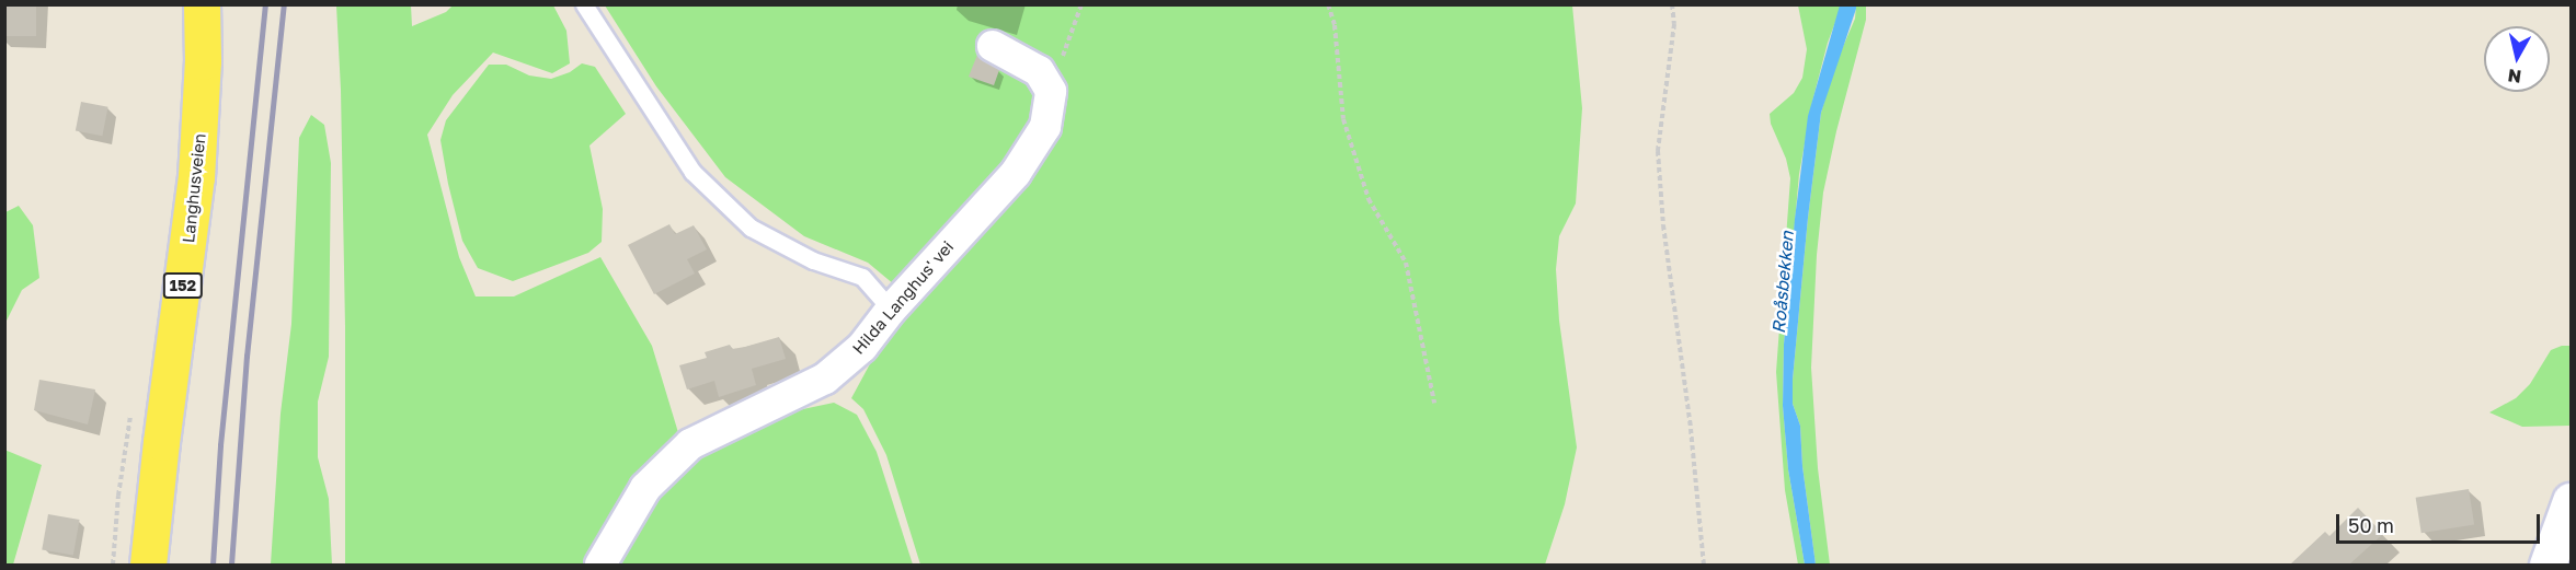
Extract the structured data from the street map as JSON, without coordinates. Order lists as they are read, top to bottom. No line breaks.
{"streets":{"main road":["Langhusveien","152"],"street":["Hilda Langhus' vei"]},"water":["Roåsbekken"],"scale_bar":"50 m","north":"bottom"}
